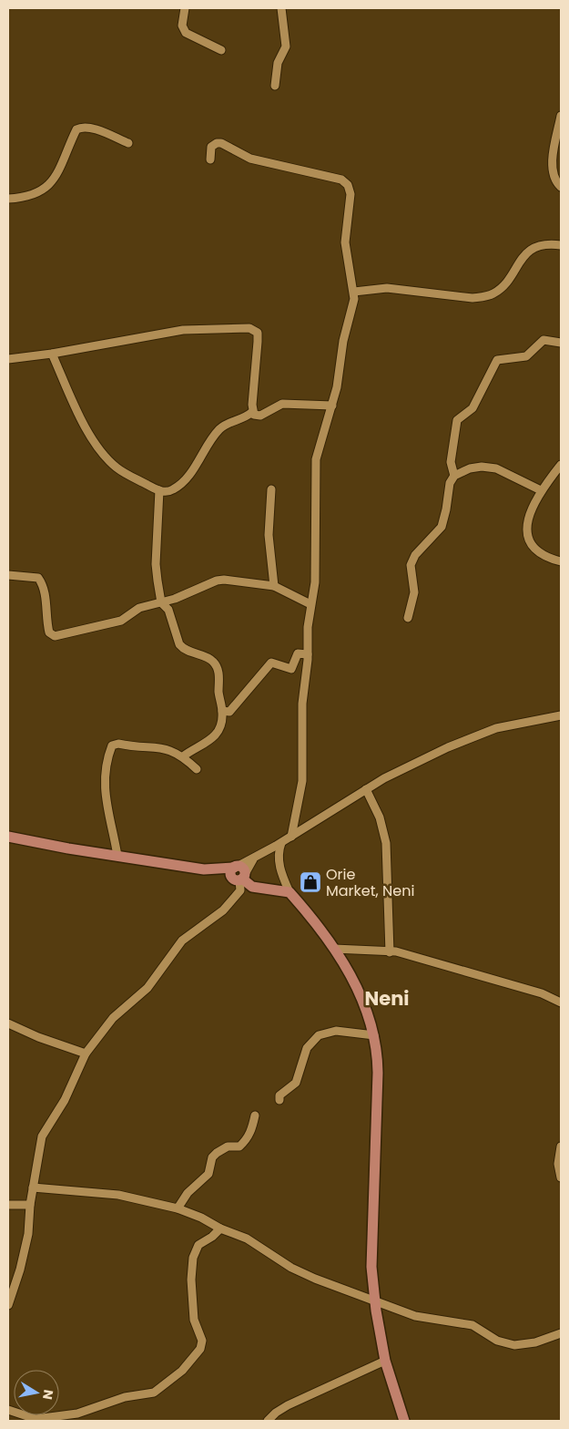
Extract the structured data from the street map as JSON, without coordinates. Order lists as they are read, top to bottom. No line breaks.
{"districts":["Neni"],"places":{"shop":["Orie Market, Neni"]},"north":"right"}
